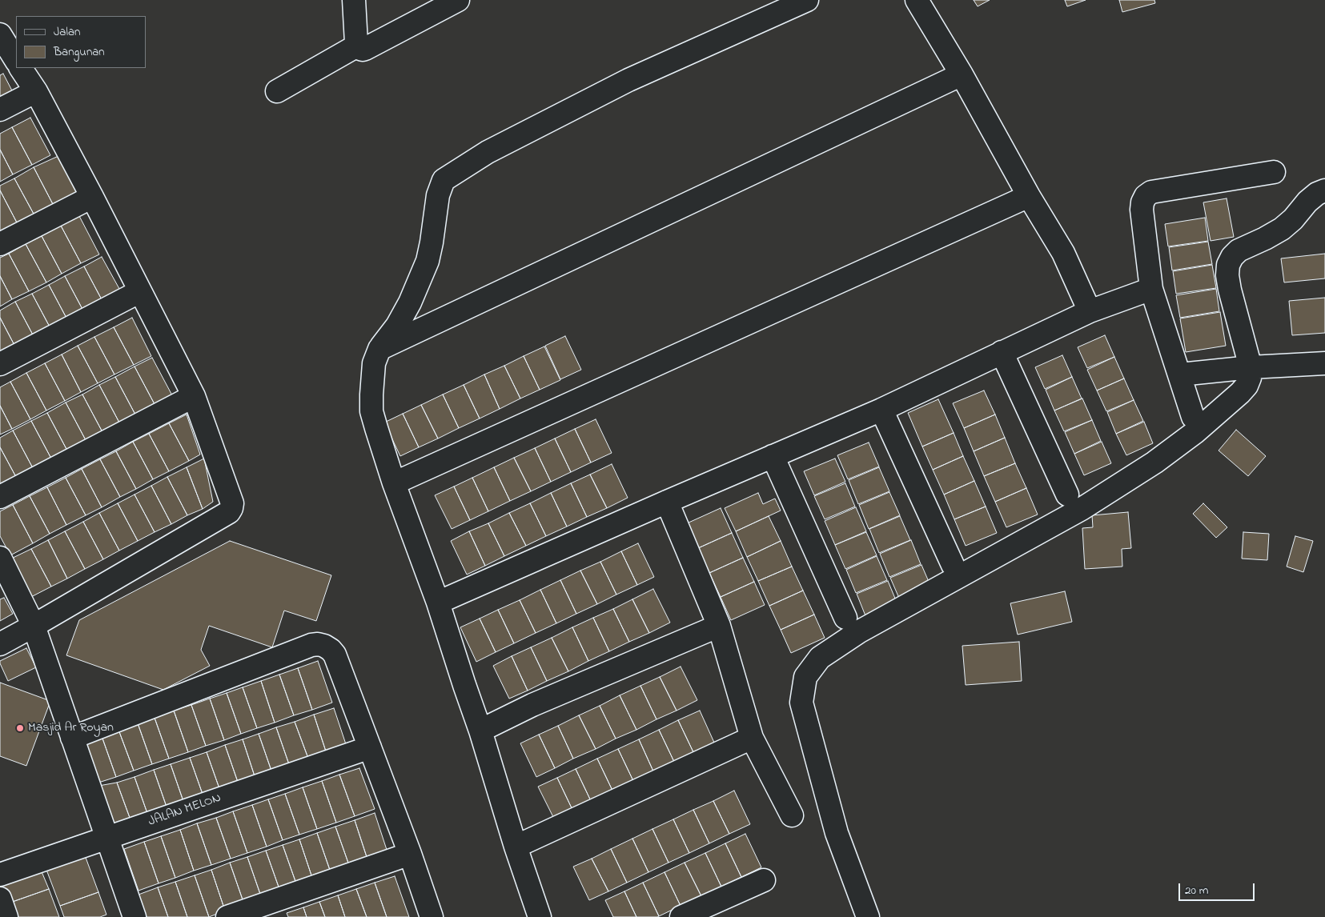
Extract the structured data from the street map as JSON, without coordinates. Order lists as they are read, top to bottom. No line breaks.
{"streets":{"street":["JALAN MELON"]},"places":["Masjid Ar Royan"],"legend":["Jalan","Bangunan"],"scale_bar":"20 m"}
